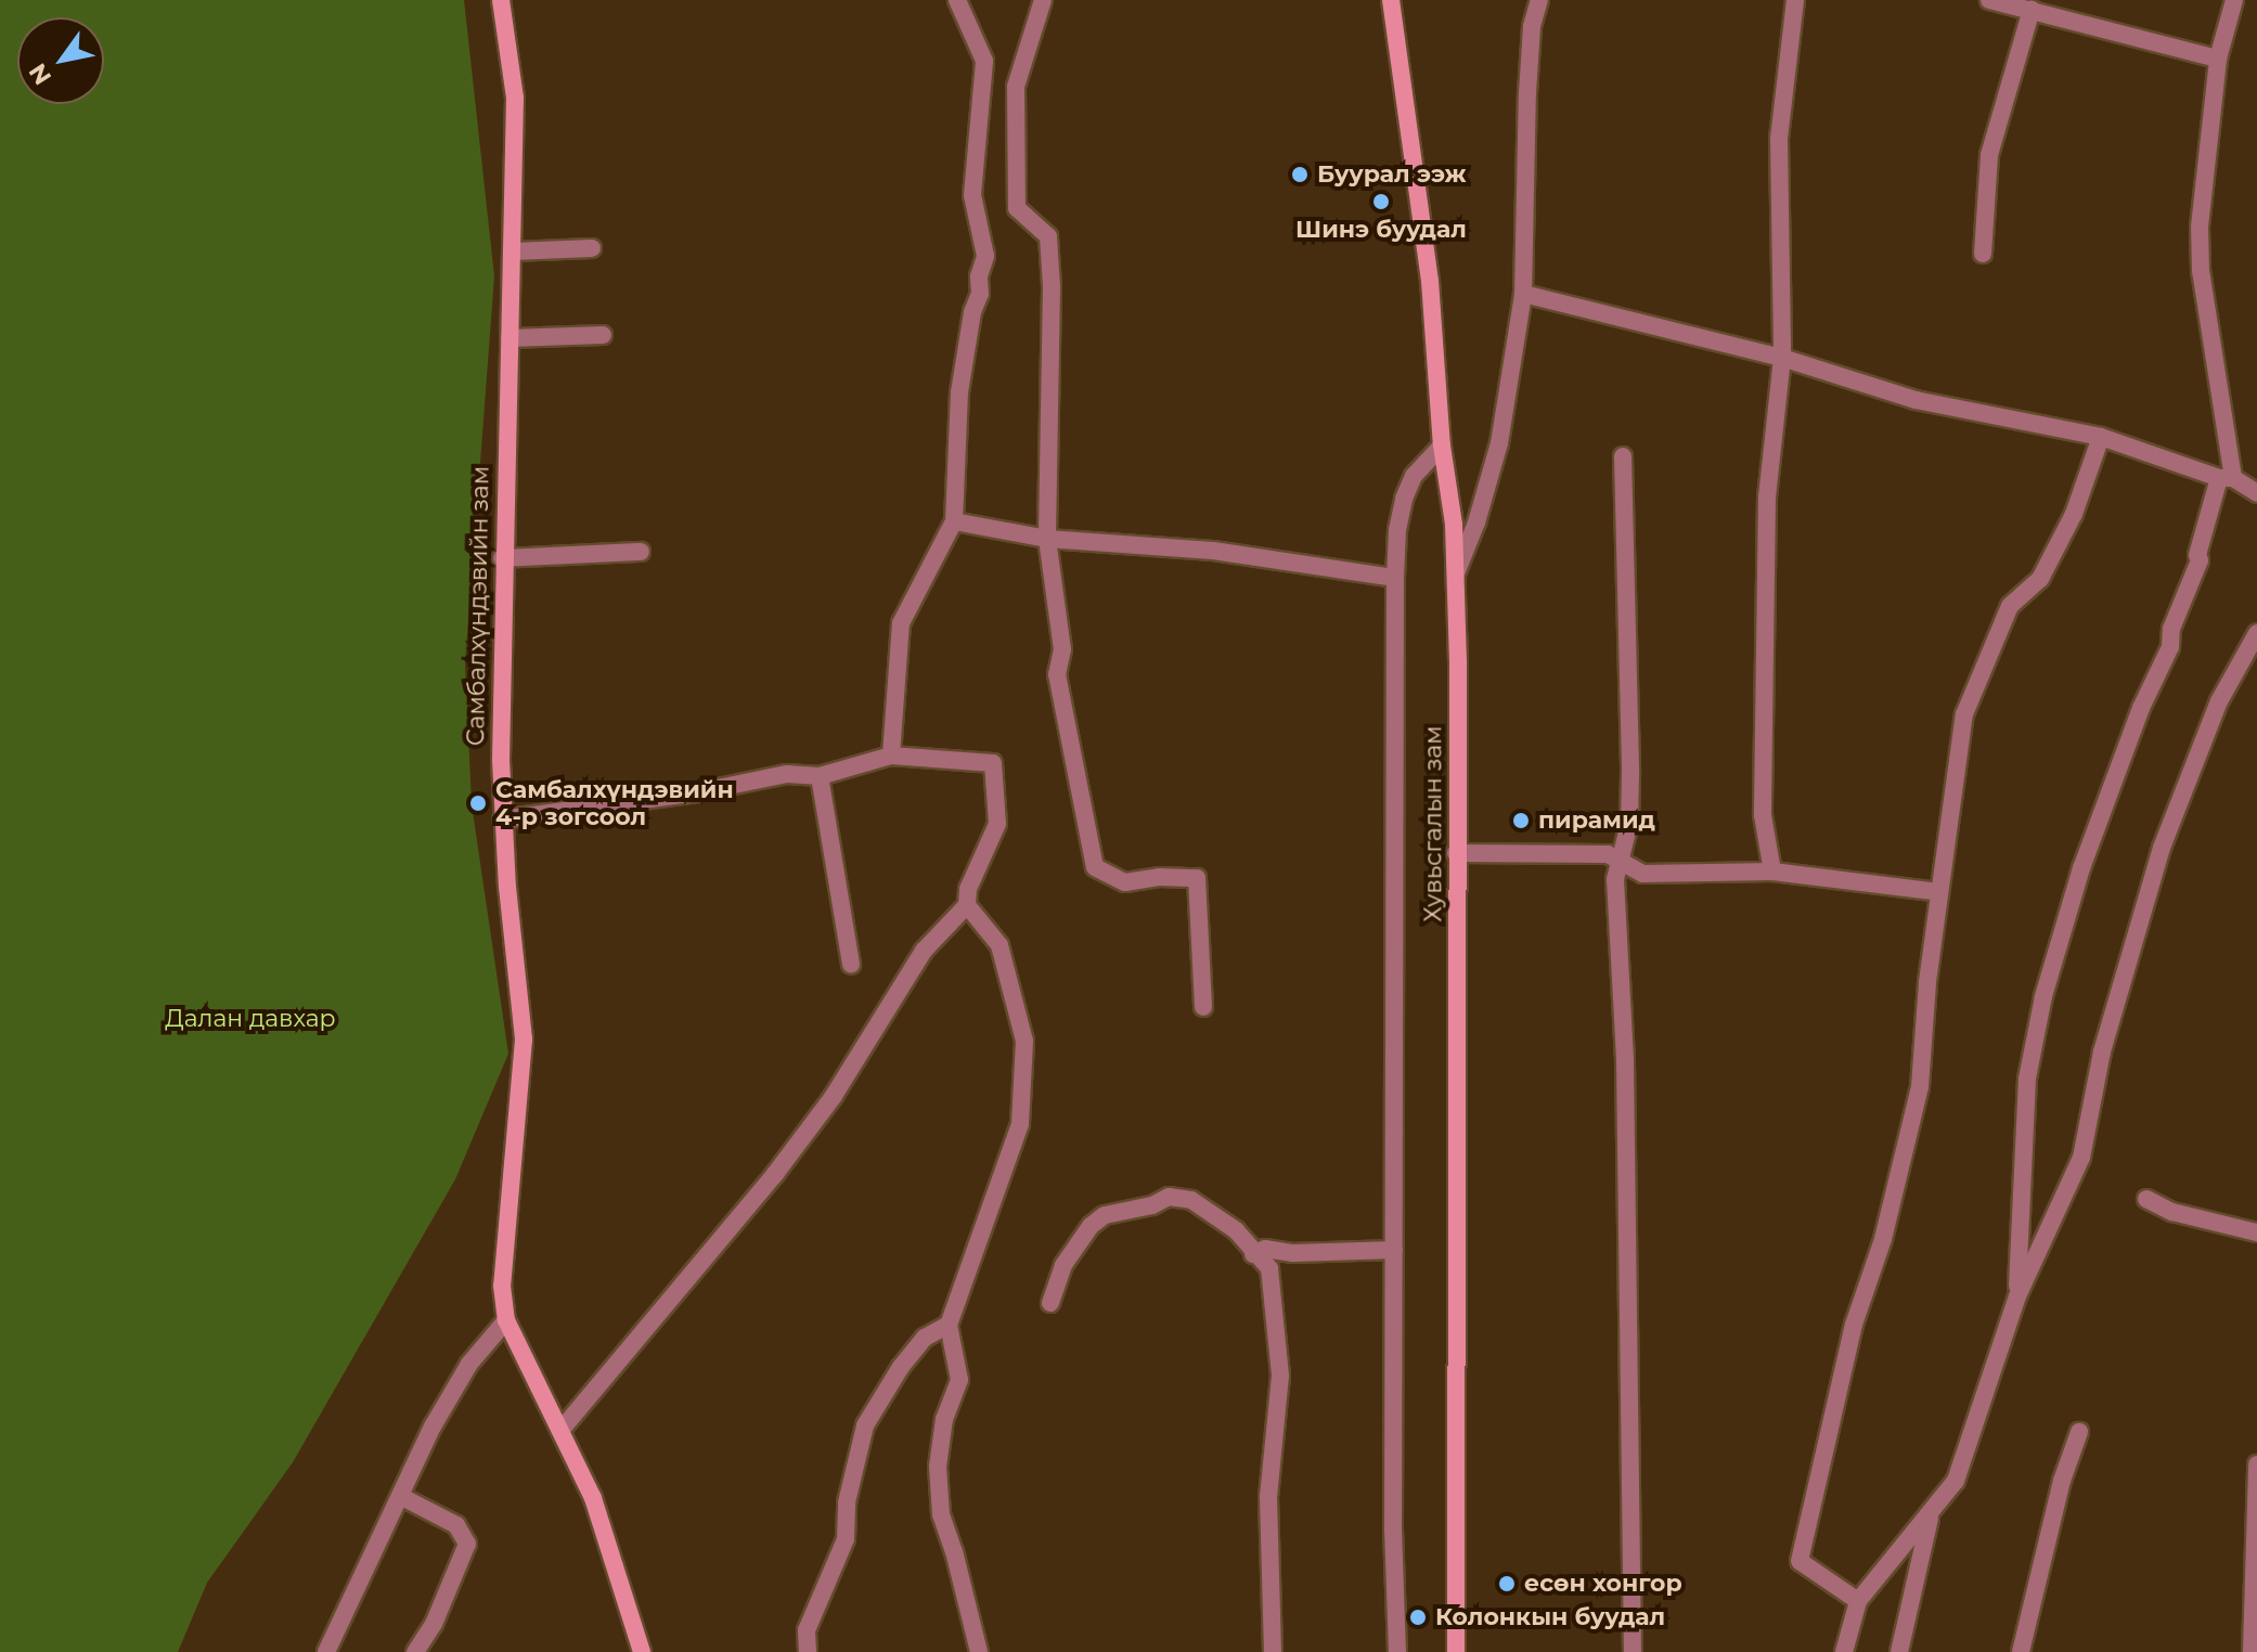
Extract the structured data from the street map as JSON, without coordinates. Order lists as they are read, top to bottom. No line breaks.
{"streets":{"street":["Самбалхүндэвийн зам","Хувьсгалын зам"]},"parks":["Далан давхар"],"places":["Буурал ээж","Шинэ буудал","Самбалхүндэвийн 4-р зогсоол","пирамид","есөн хонгор","Колонкын буудал"],"north":"bottom left"}
